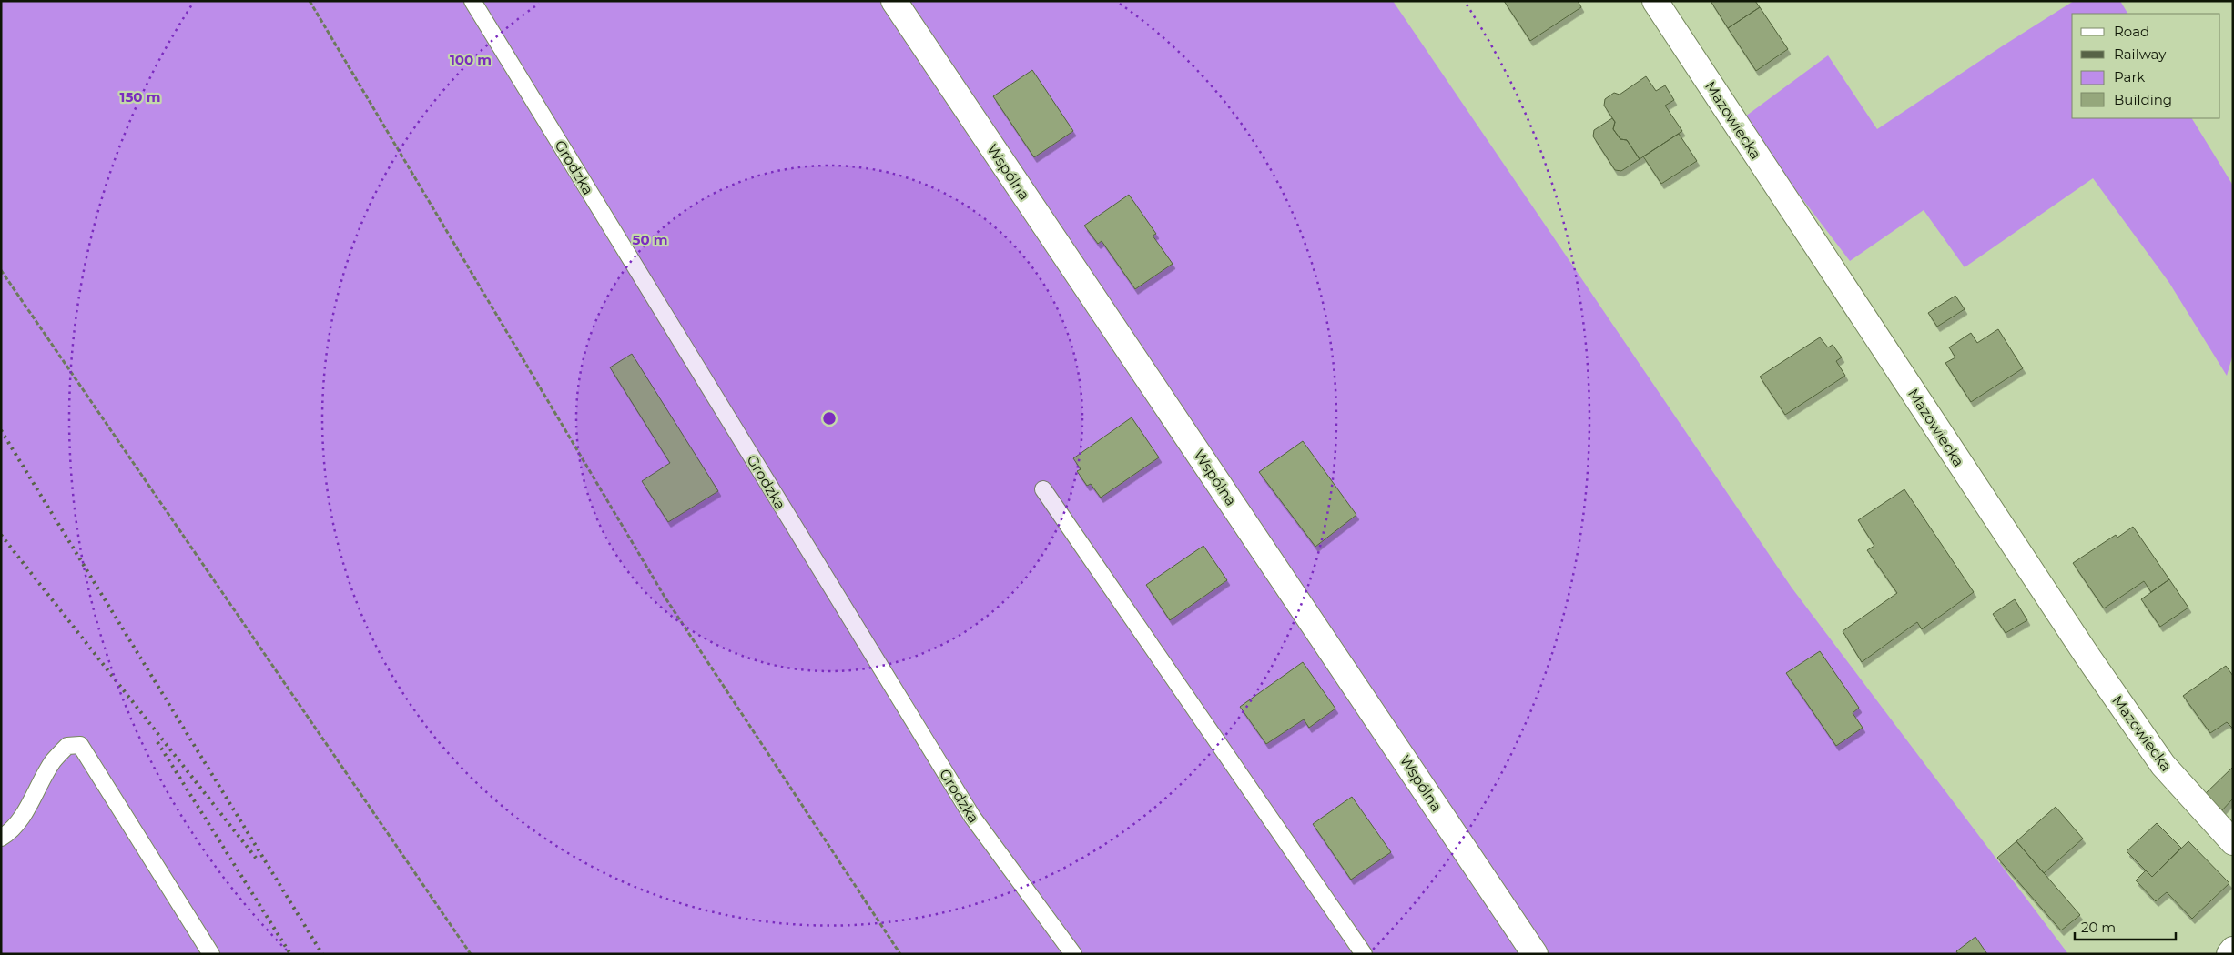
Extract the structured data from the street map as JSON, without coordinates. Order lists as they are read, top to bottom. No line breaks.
{"streets":{"street":["Mazowiecka","Wspólna"],"lane":["Grodzka"]},"legend":["Road","Railway","Park","Building"],"scale_bar":"20 m","rings":["100 m","150 m","50 m"]}
